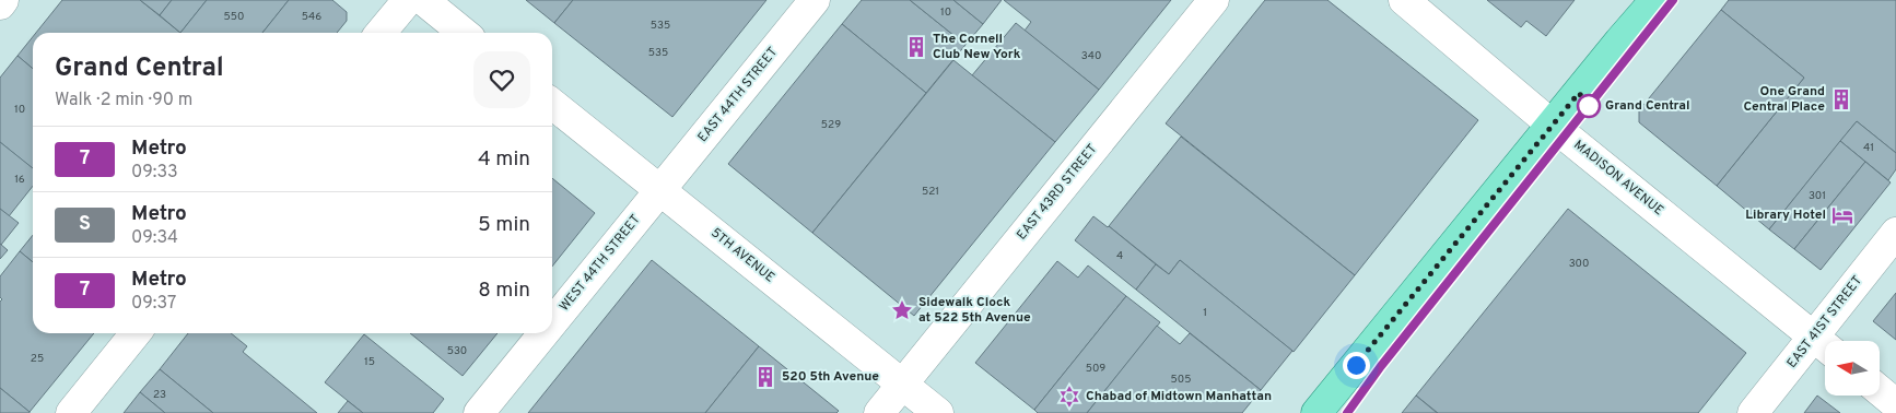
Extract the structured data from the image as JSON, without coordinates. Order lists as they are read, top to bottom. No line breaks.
{"streets":{"main road":["EAST 44TH STREET","MADISON AVENUE","EAST 43RD STREET","5TH AVENUE","WEST 44TH STREET","EAST 41ST STREET"]},"crossings":[["EAST 44TH STREET","5TH AVENUE"],["EAST 44TH STREET","WEST 44TH STREET"],["MADISON AVENUE","EAST 41ST STREET"],["EAST 43RD STREET","5TH AVENUE"],["5TH AVENUE","WEST 44TH STREET"]],"places":{"building":["The Cornell Club New York","One Grand Central Place","520 5th Avenue"],"other":["Grand Central"],"hotel":["Library Hotel"],"place":["Sidewalk Clock at 522 5th Avenue"],"synagogue":["Chabad of Midtown Manhattan"]},"lines":["metro line 7"],"house_numbers":["10","550","546","535","535","340","10","529","41","16","521","301","4","300","1","530","25","15","509","505","23"],"north":"left","page":{"heading":["Grand Central","Walk · 2 min · 90 m"],"list":[{"mark":"7","name":"Metro","note":"09:33","value":"4 min"},{"mark":"S","name":"Metro","note":"09:34","value":"5 min"},{"mark":"7","name":"Metro","note":"09:37","value":"8 min"}]}}
